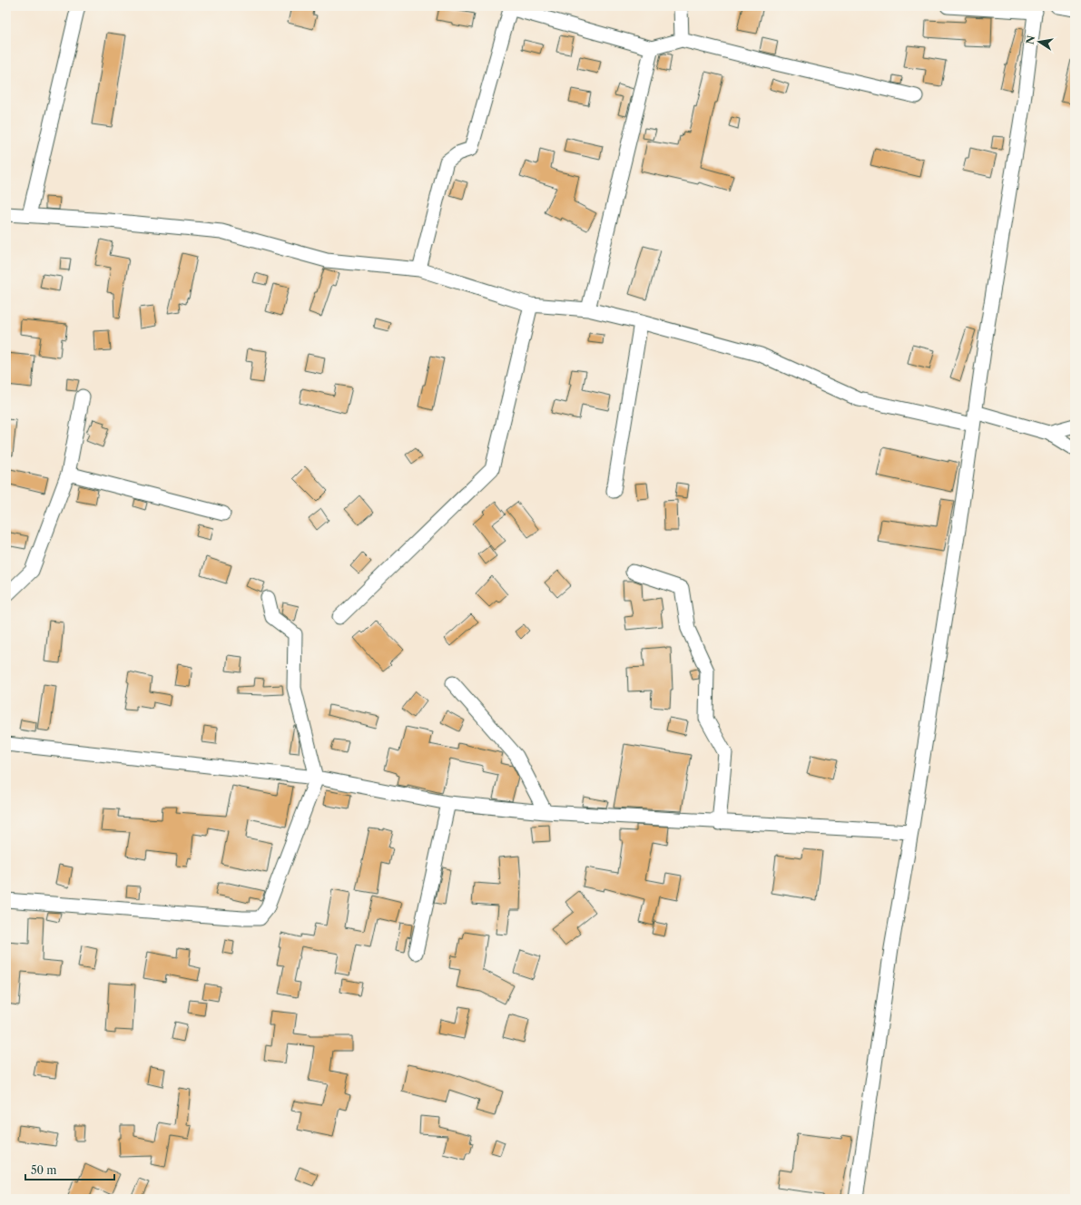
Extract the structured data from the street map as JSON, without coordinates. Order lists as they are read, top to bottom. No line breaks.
{"scale_bar":"50 m","north":"left"}
